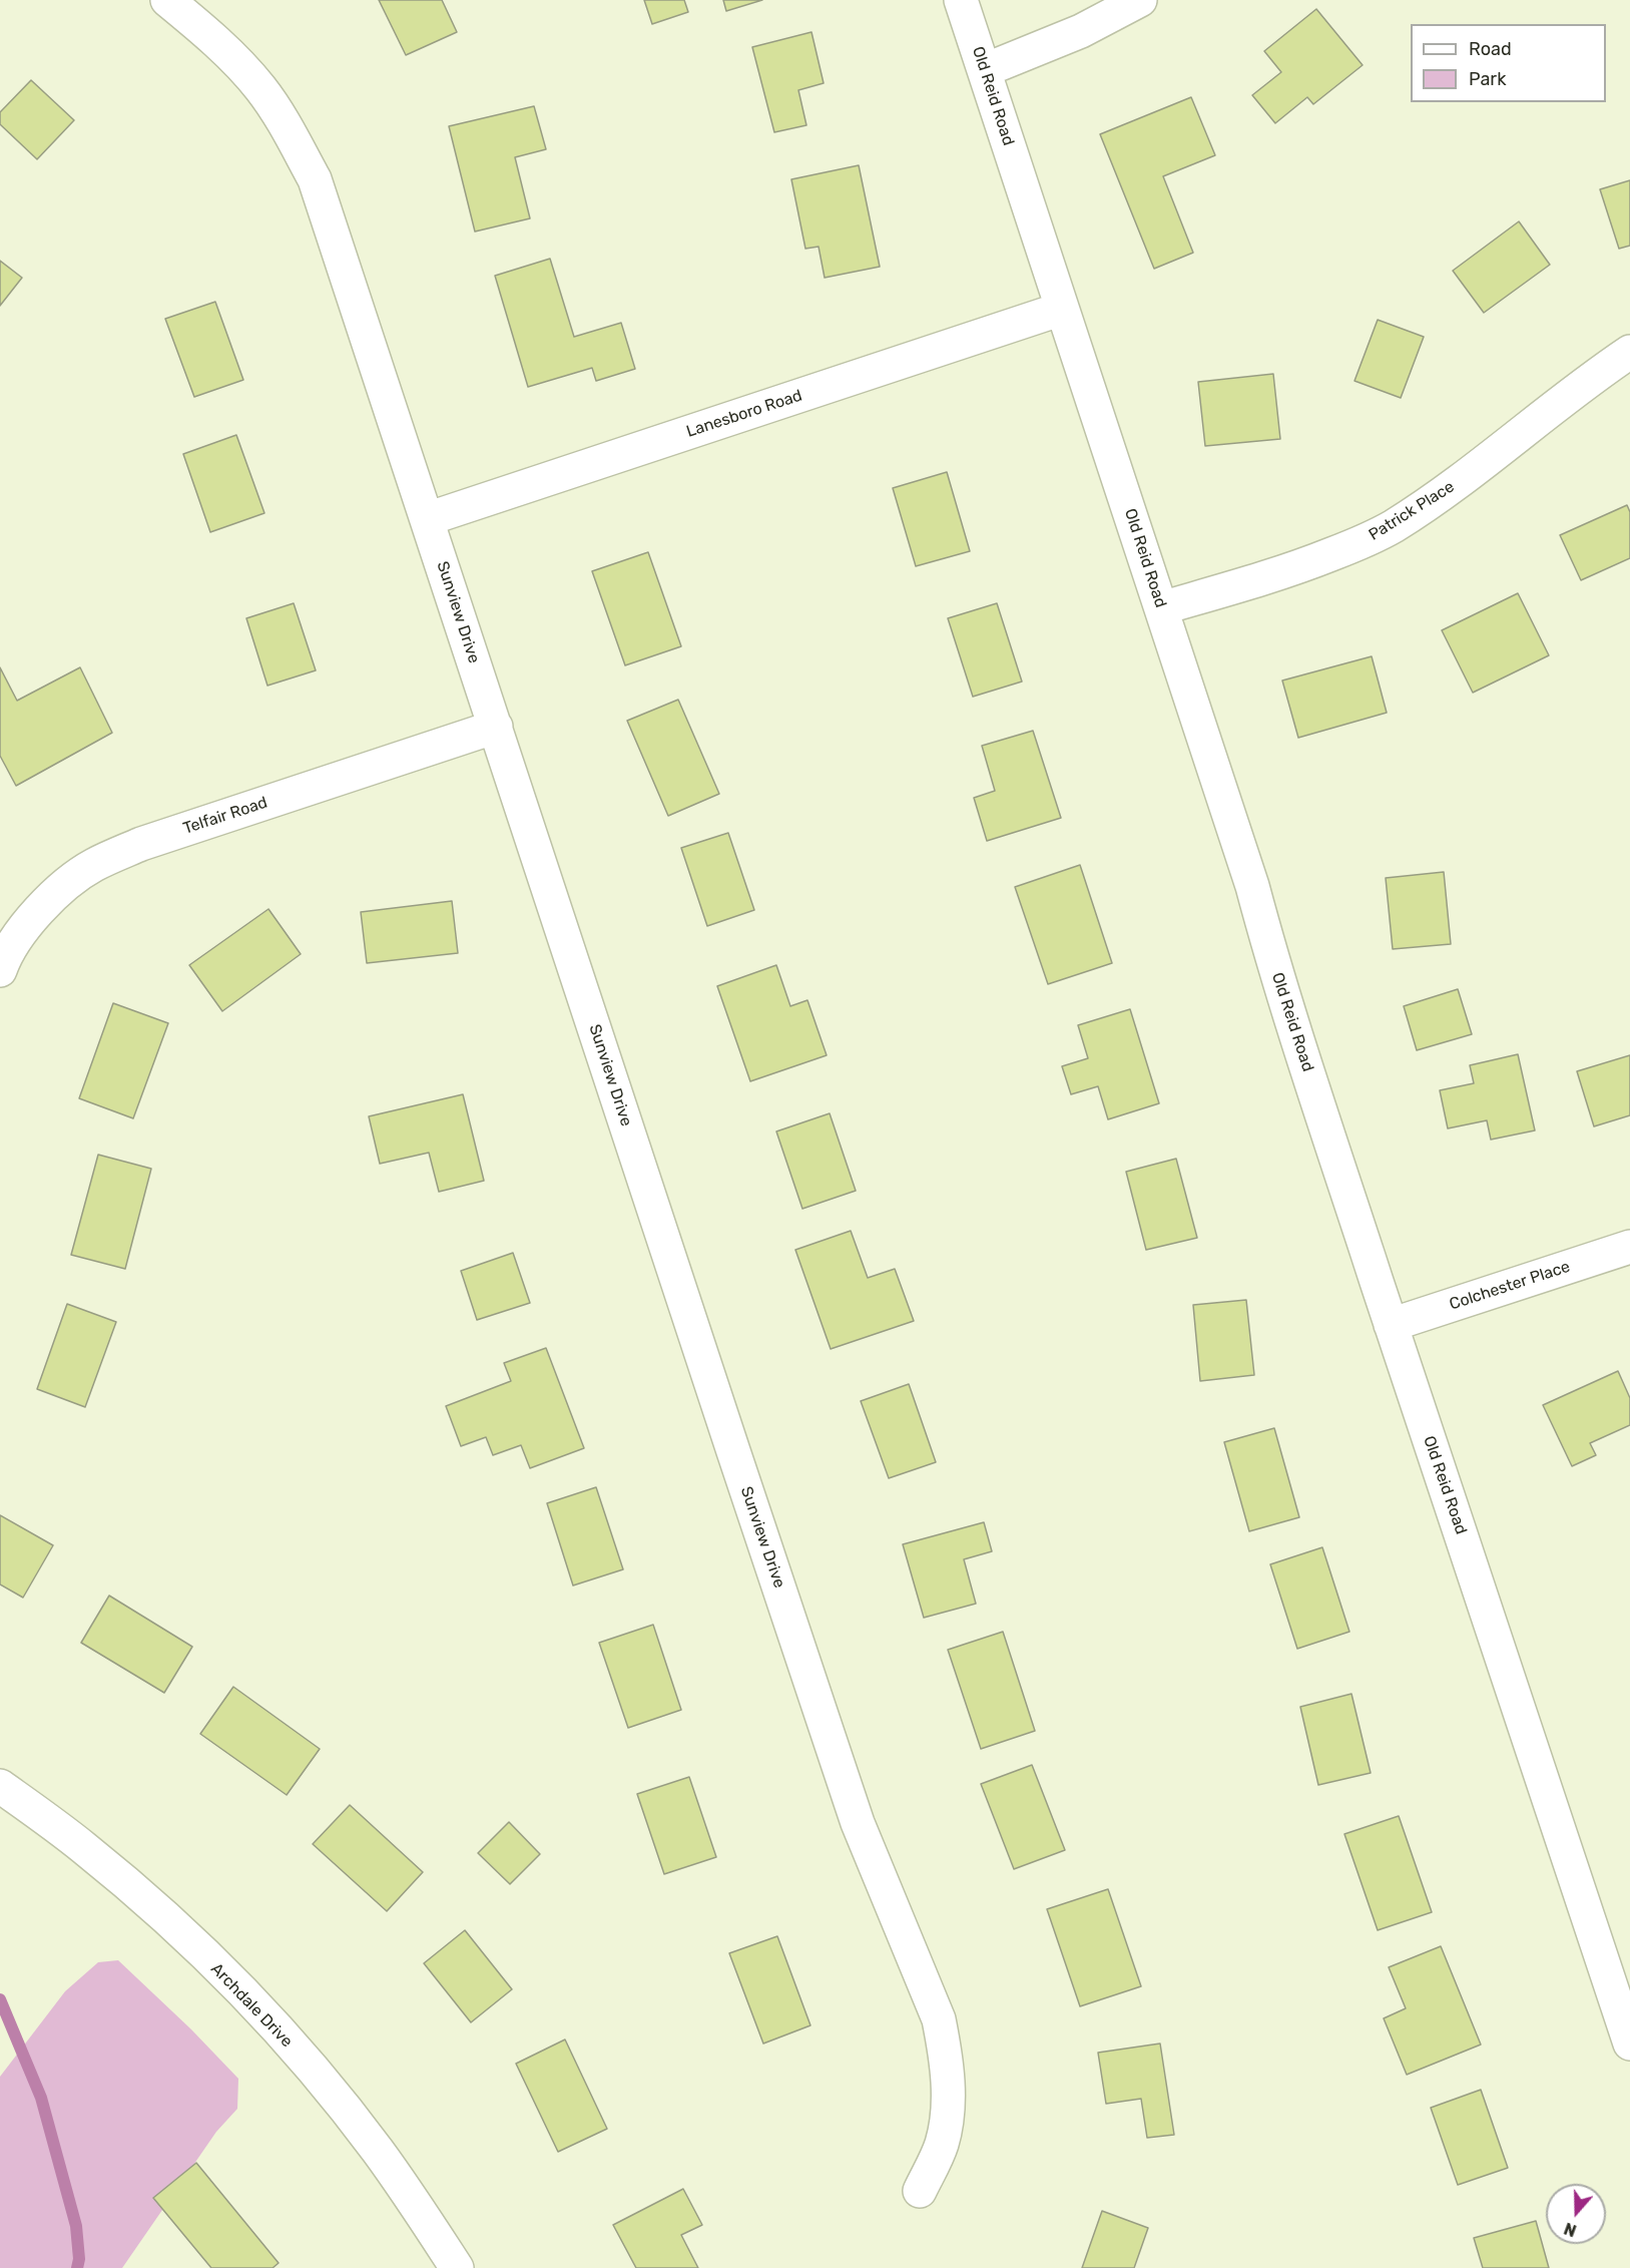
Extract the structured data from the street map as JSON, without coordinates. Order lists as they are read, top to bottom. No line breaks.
{"streets":{"street":["Old Reid Road","Lanesboro Road","Patrick Place","Sunview Drive","Telfair Road","Colchester Place","Archdale Drive"]},"crossings":[["Old Reid Road","Lanesboro Road"],["Old Reid Road","Patrick Place"],["Old Reid Road","Colchester Place"],["Lanesboro Road","Sunview Drive"],["Sunview Drive","Telfair Road"]],"legend":["Road","Park"],"north":"bottom"}
